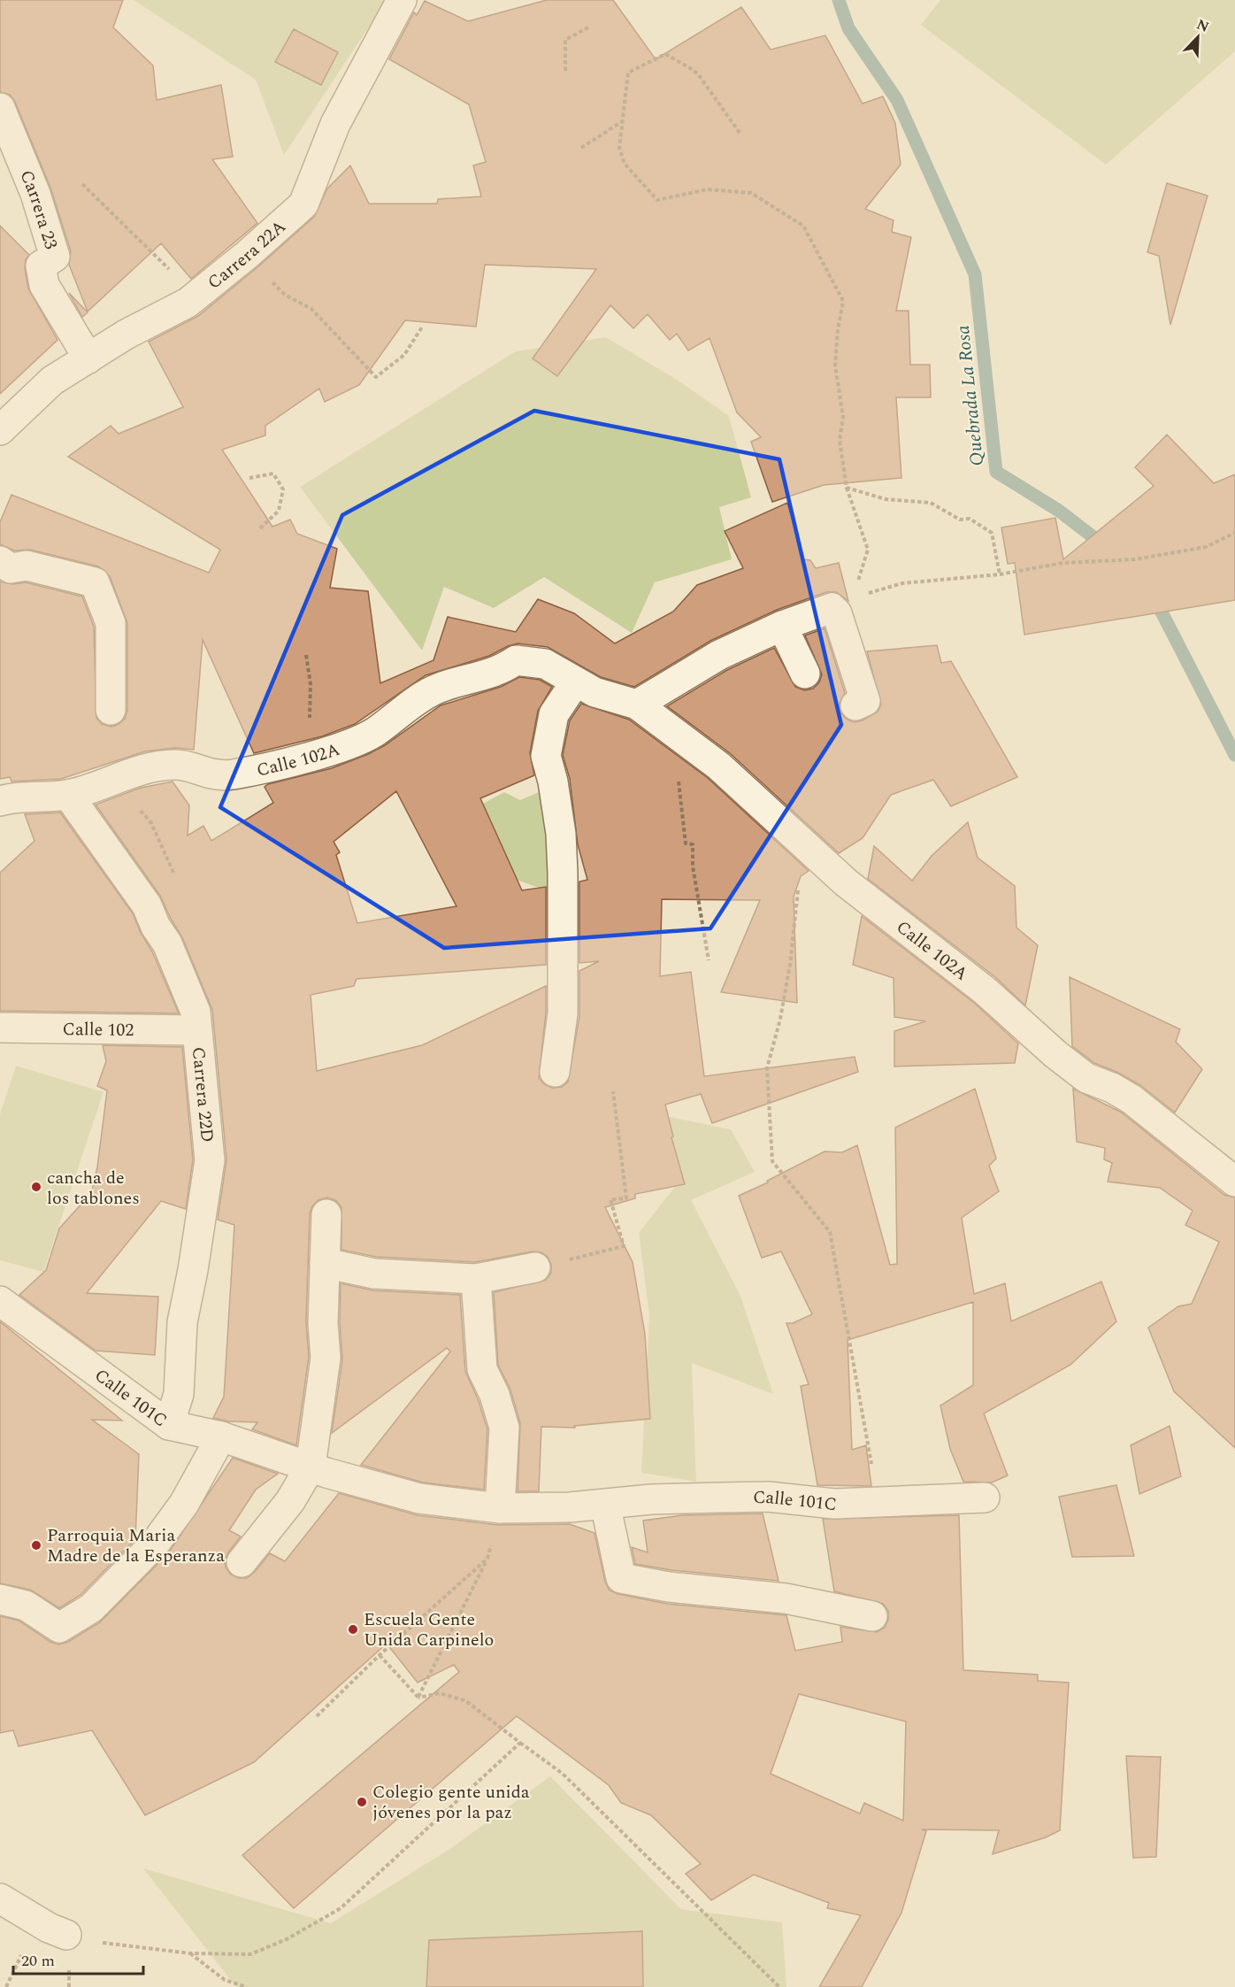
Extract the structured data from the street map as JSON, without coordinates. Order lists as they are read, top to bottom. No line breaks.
{"streets":{"street":["Carrera 23","Carrera 22A","Calle 102A","Calle 102","Carrera 22D","Calle 101C"]},"crossings":[["Carrera 23","Carrera 22A"],["Calle 102A","Carrera 22D"],["Calle 102","Carrera 22D"],["Carrera 22D","Calle 101C"]],"water":["Quebrada La Rosa"],"places":["cancha de los tablones","Parroquia Maria Madre de la Esperanza","Escuela Gente Unida Carpinelo","Colegio gente unida jóvenes por la paz"],"scale_bar":"20 m","north":"top right"}
